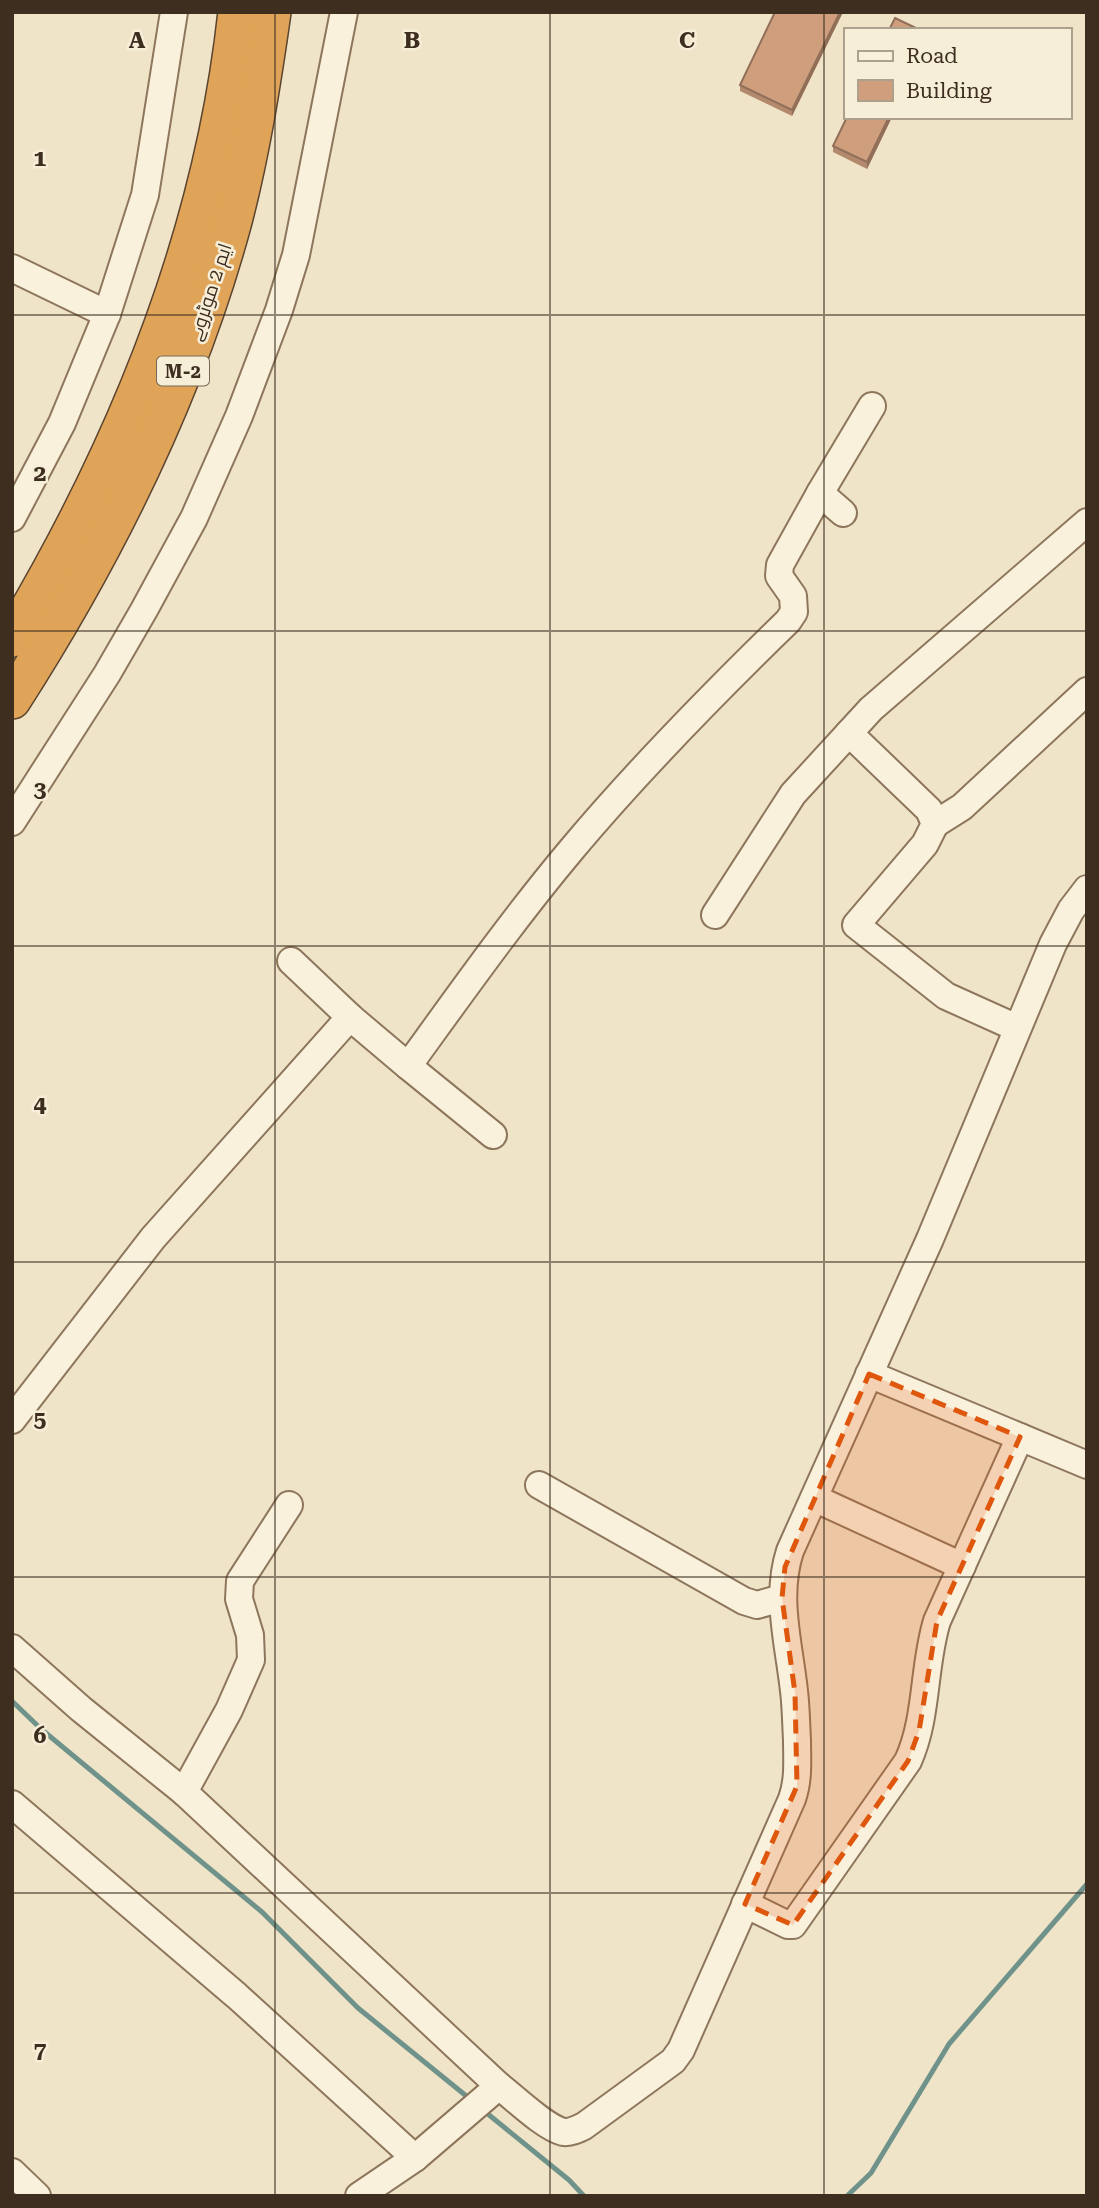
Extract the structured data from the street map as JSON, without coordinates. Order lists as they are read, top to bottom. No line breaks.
{"streets":{"highway":["ایم 2 موٹروے","M-2"]},"legend":["Road","Building"],"grid":{"columns":["A","B","C"],"rows":["1","2","3","4","5","6","7"]}}
